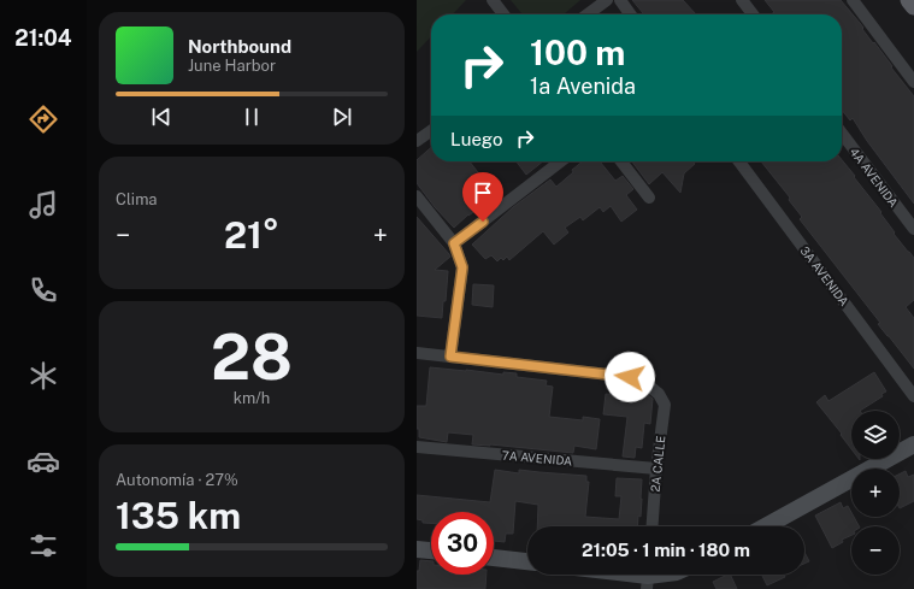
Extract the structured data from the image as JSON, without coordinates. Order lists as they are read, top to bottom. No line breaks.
{"streets":{"street":["4A AVENIDA","3A AVENIDA","7A AVENIDA","2A CALLE"]},"crossings":[["7A AVENIDA","2A CALLE"]],"page":{"tabs":"21:04","turn":["100 m","1a Avenida"],"song":["Northbound","June Harbor"],"then":"Luego","tile":["Clima",["28","km/h"],["Autonomía · 27%","135 km"]],"heat":["−","21°","+"],"map_buttons":["+","−"],"limit":"30","trip":"21:05 · 1 min · 180 m"}}
